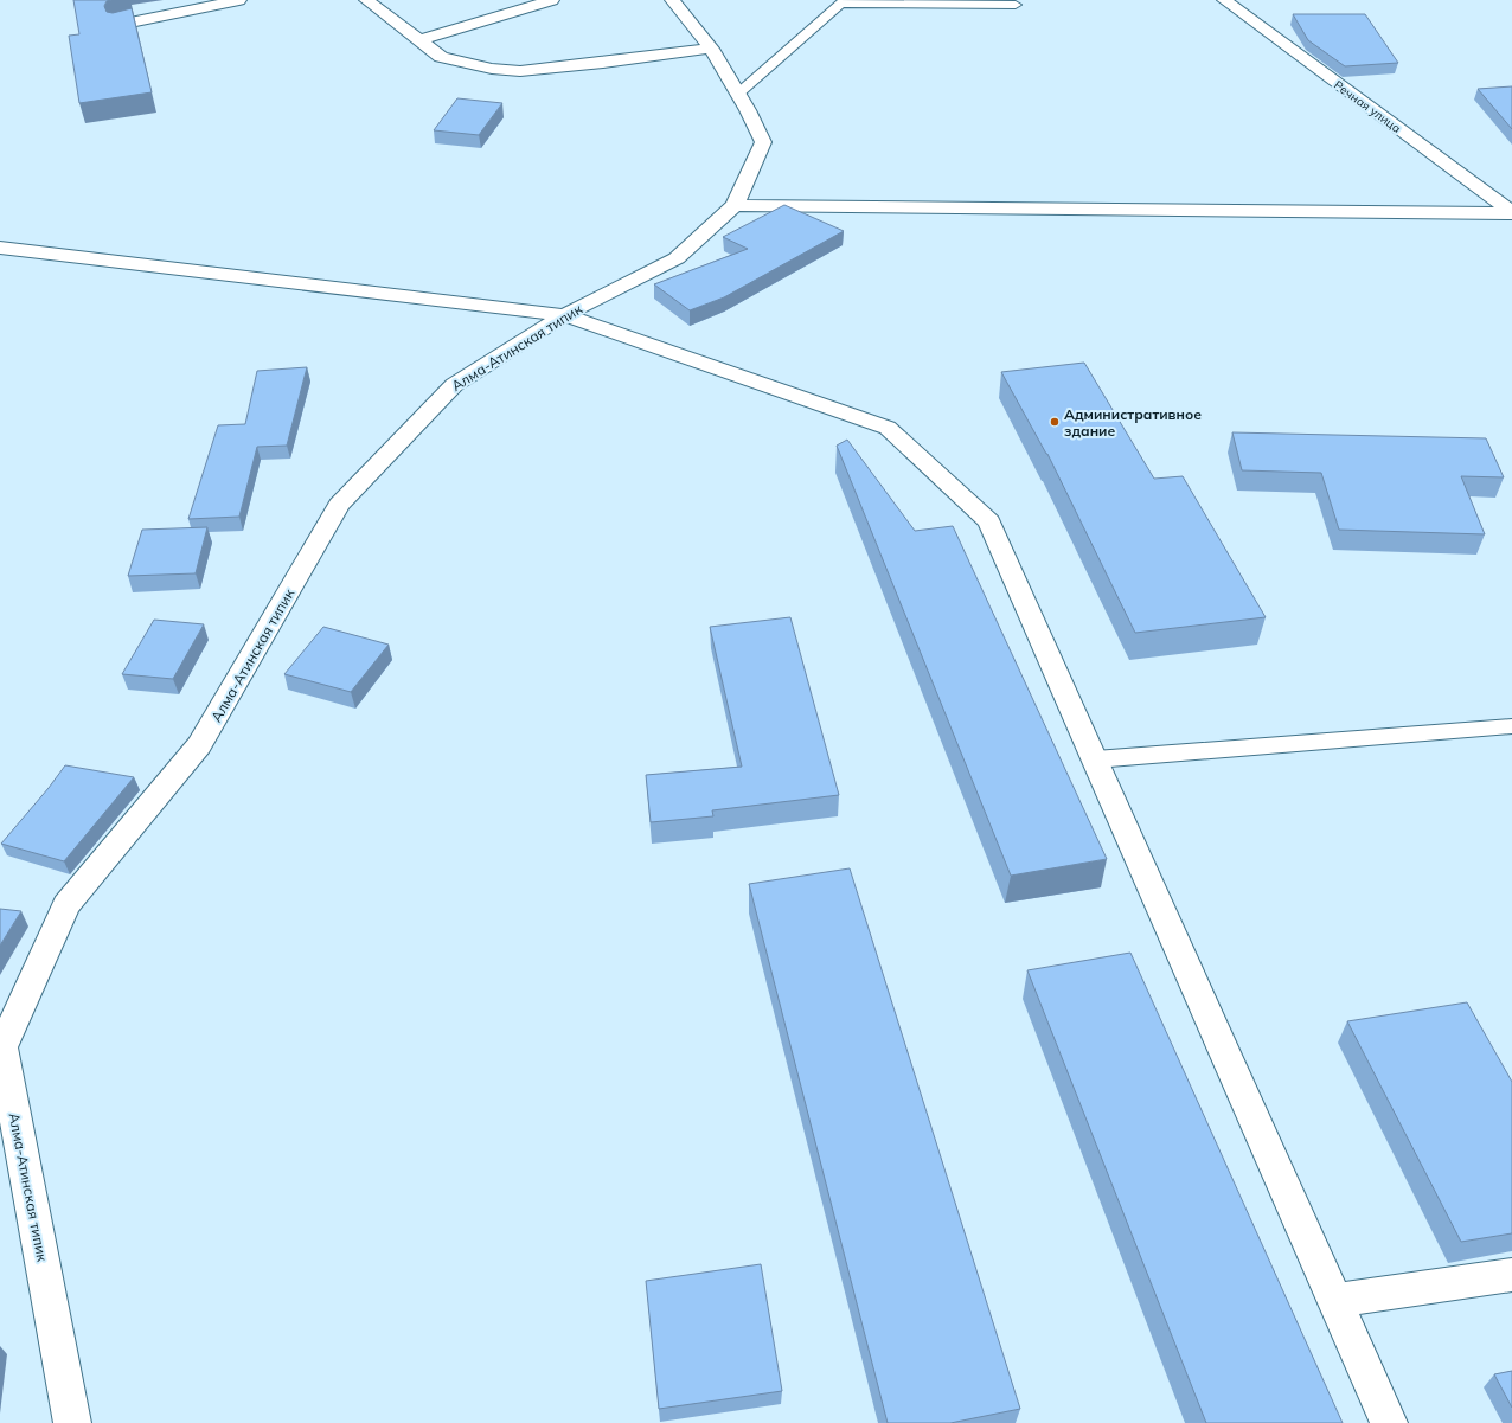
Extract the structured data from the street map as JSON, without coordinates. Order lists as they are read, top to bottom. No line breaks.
{"streets":{"street":["Речная улица","Алма-Атинская типик"]},"places":["Административное здание"]}
